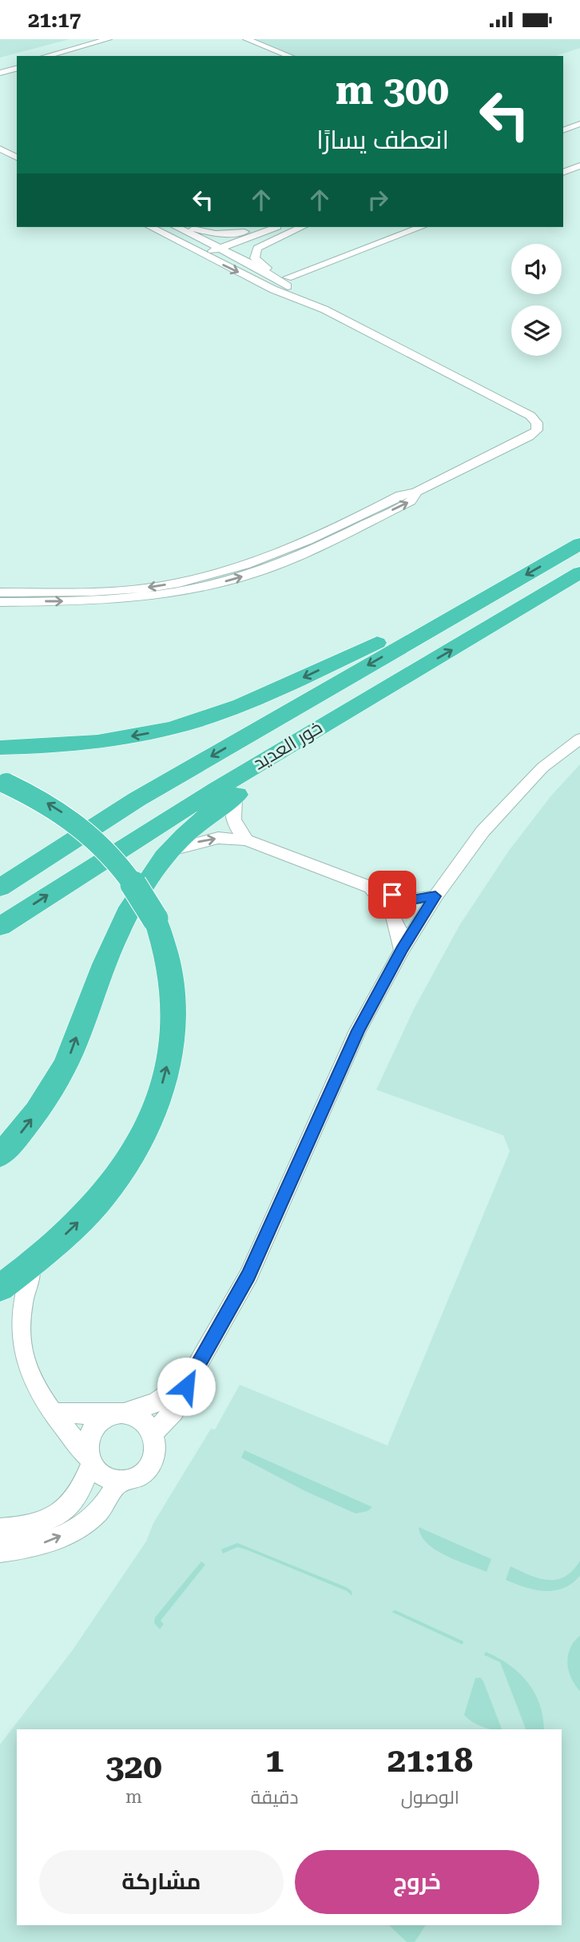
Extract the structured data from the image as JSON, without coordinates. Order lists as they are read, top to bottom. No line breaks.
{"streets":{"highway":["خور العديد"]},"page":{"status":"21:17","turn":["300 m","انعطف يسارًا"],"eta":["21:18","الوصول","1","دقيقة","320","m"],"buttons":["خروج","مشاركة"]}}
